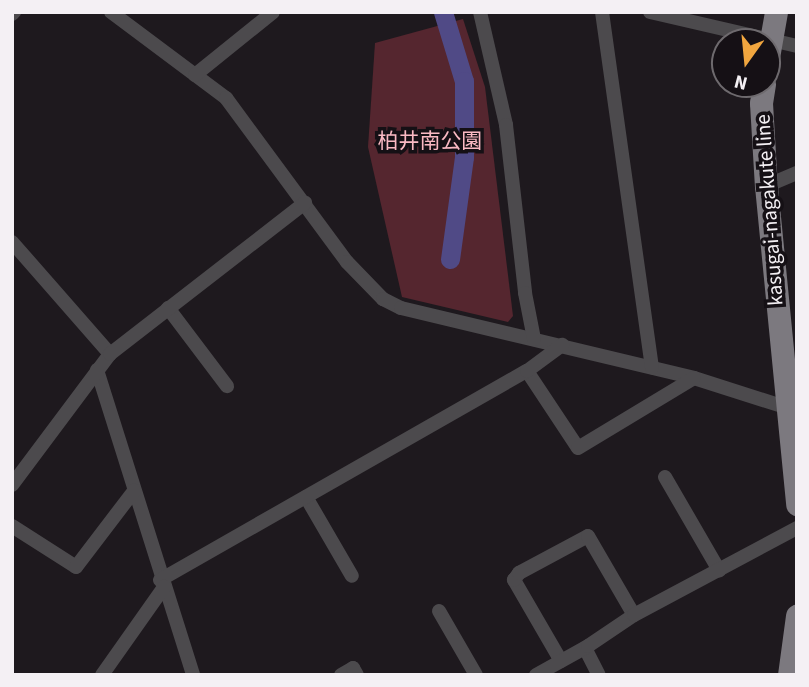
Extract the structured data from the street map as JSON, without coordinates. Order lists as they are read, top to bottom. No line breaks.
{"streets":{"main road":["kasugai-nagakute line"]},"parks":["柏井南公園"],"north":"bottom"}
